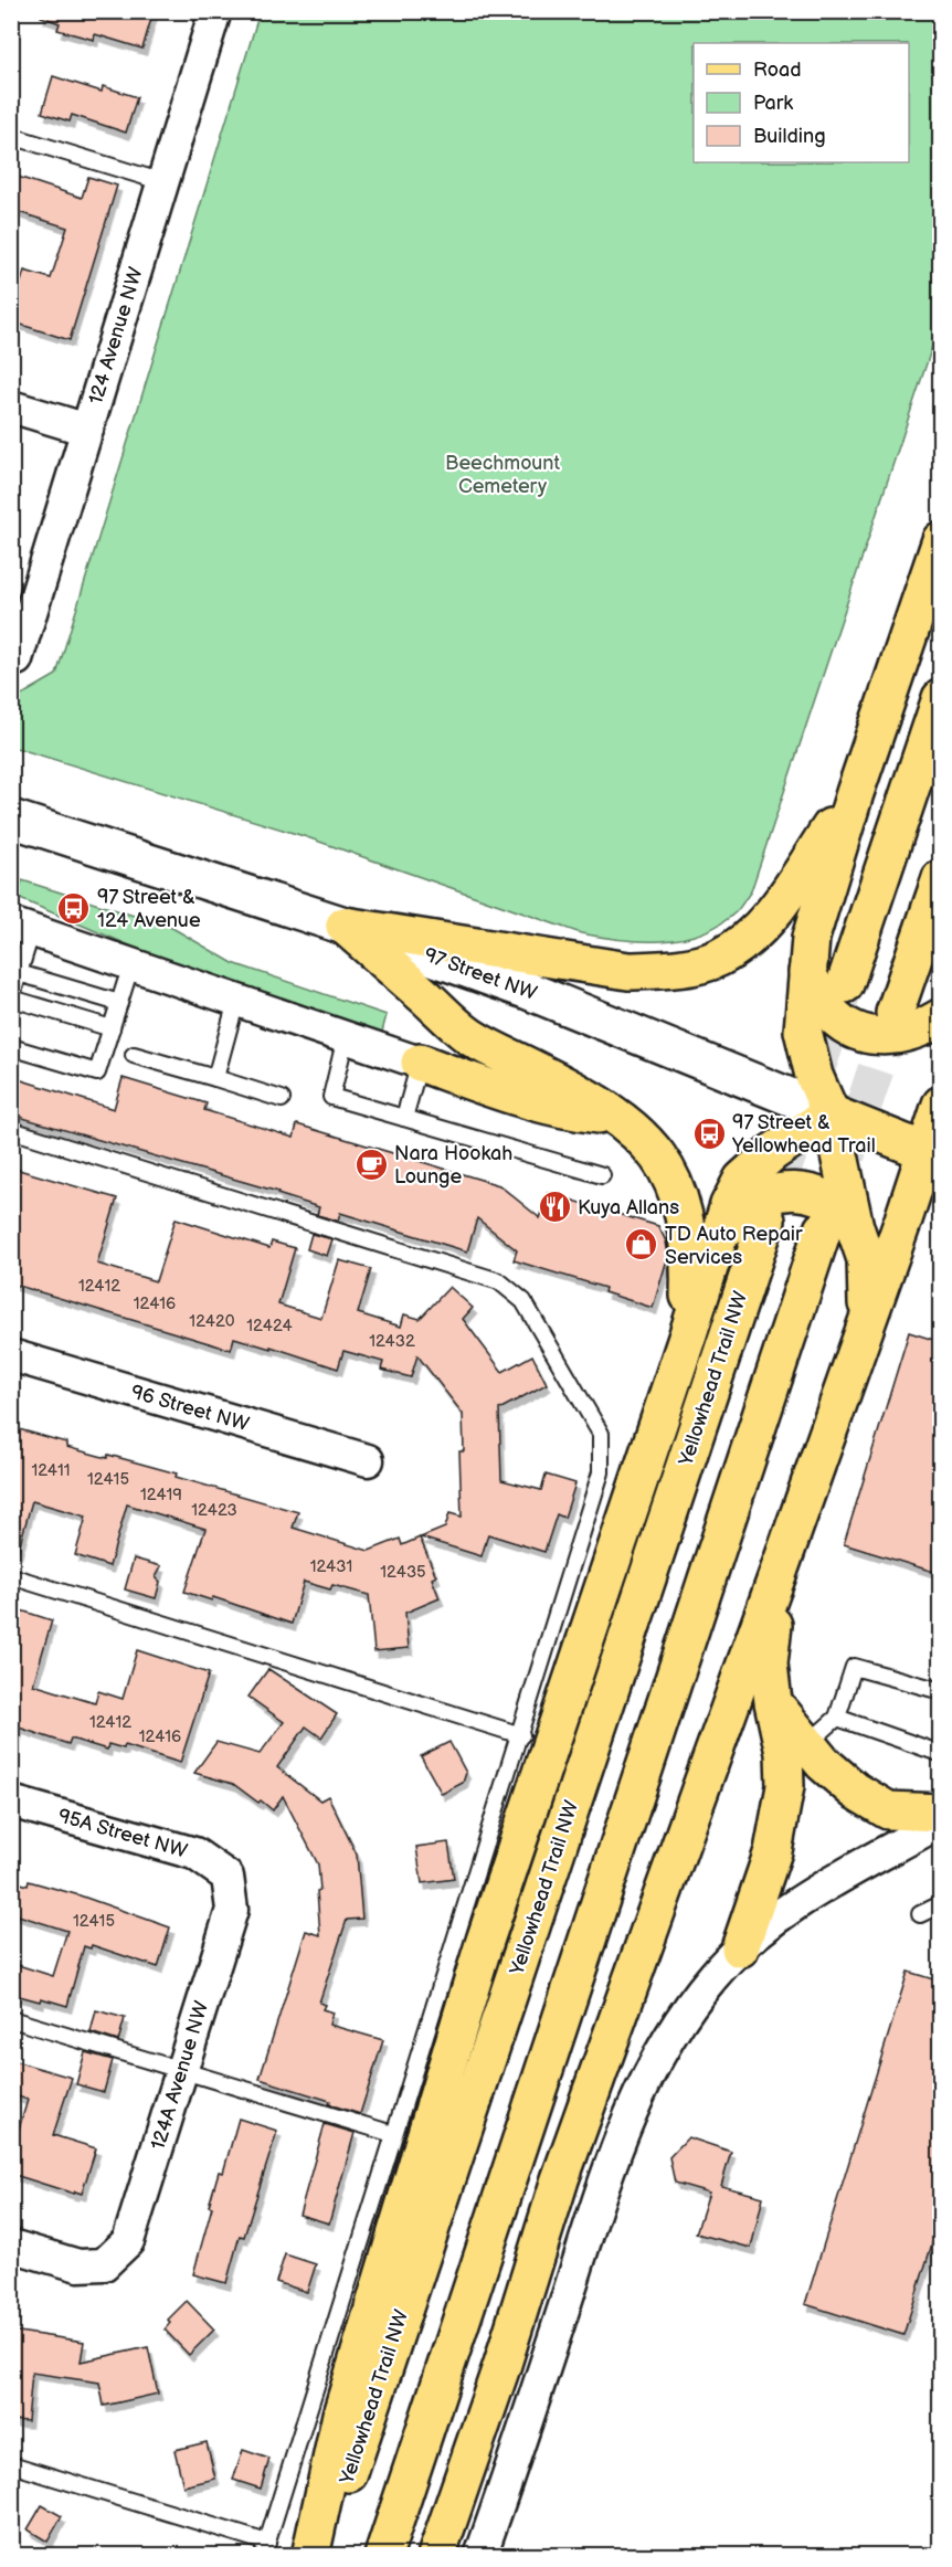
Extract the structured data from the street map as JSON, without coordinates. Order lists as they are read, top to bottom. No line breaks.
{"streets":{"main road":["97 Street NW","Yellowhead Trail NW"],"street":["124 Avenue NW","96 Street NW","95A Street NW","124A Avenue NW"]},"crossings":[["95A Street NW","124A Avenue NW"]],"parks":["Beechmount Cemetery"],"places":{"bus stop":["97 Street & 124 Avenue","97 Street & Yellowhead Trail"],"cafe":["Nara Hookah Lounge"],"restaurant":["Kuya Allans"],"shop":["TD Auto Repair Services"]},"house_numbers":["12412","12416","12420","12424","12432","12411","12415","12419","12423","12431","12435","12412","12416","12415"],"legend":["Road","Park","Building"]}
